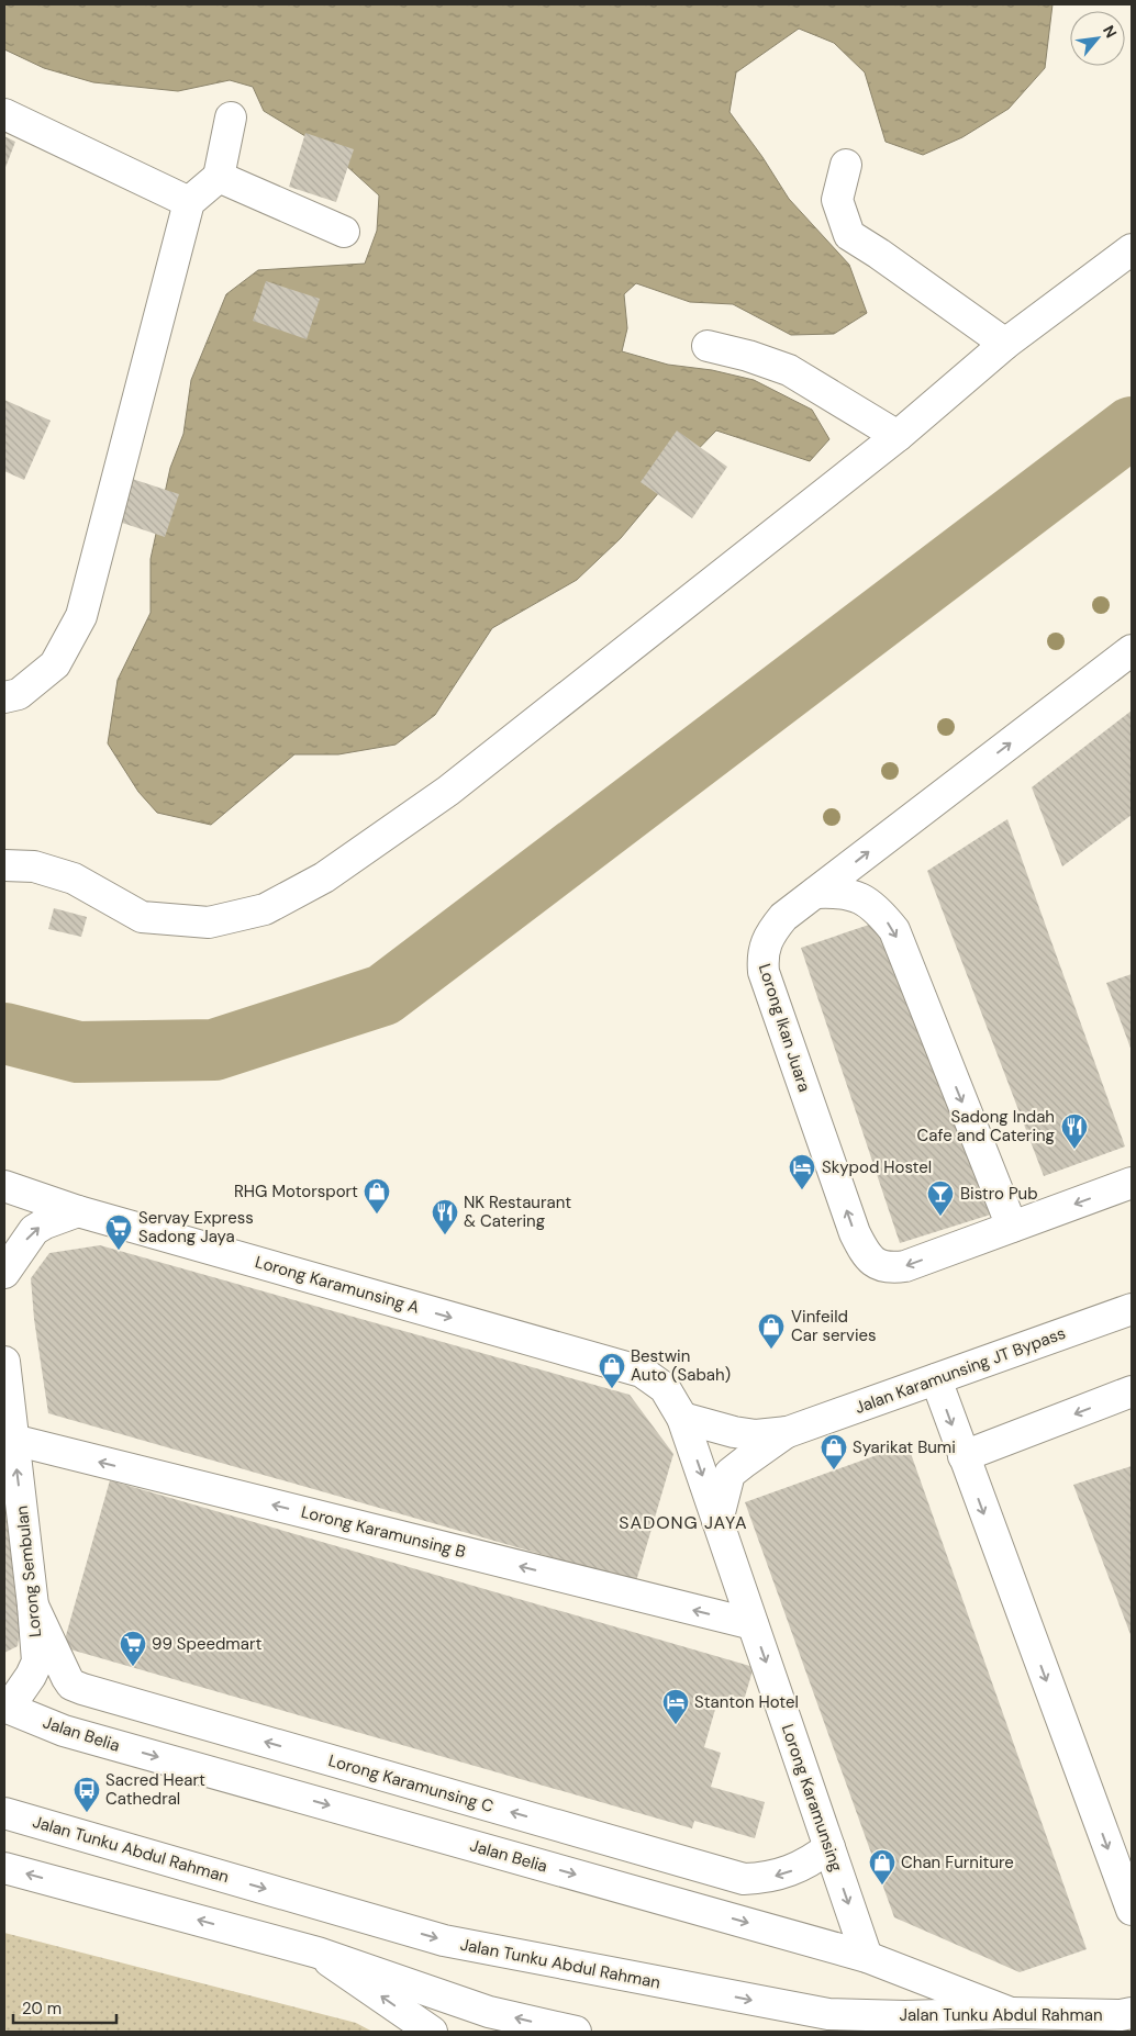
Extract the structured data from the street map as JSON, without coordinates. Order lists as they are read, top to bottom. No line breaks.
{"streets":{"street":["Lorong Ikan Juara","Lorong Karamunsing A","Jalan Karamunsing JT Bypass","Lorong Karamunsing B","Lorong Sembulan","Jalan Belia","Lorong Karamunsing C","Lorong Karamunsing","Jalan Tunku Abdul Rahman"]},"crossings":[["Lorong Karamunsing A","Lorong Karamunsing"],["Lorong Karamunsing B","Lorong Sembulan"],["Lorong Karamunsing B","Lorong Karamunsing"],["Lorong Sembulan","Jalan Belia"],["Lorong Sembulan","Lorong Karamunsing C"],["Jalan Belia","Lorong Karamunsing"],["Jalan Belia","Jalan Tunku Abdul Rahman"],["Lorong Karamunsing C","Lorong Karamunsing"]],"one_way":["Lorong Karamunsing A","Lorong Karamunsing B","Lorong Sembulan"],"districts":["SADONG JAYA"],"places":{"restaurant":["Sadong Indah Cafe and Catering","NK Restaurant & Catering"],"hotel":["Skypod Hostel","Stanton Hotel"],"shop":["RHG Motorsport","Vinfeild Car servies","Bestwin Auto (Sabah)","Syarikat Bumi","Chan Furniture"],"bar":["Bistro Pub"],"supermarket":["Servay Express Sadong Jaya","99 Speedmart"],"bus stop":["Sacred Heart Cathedral"]},"scale_bar":"20 m","north":"top right"}
